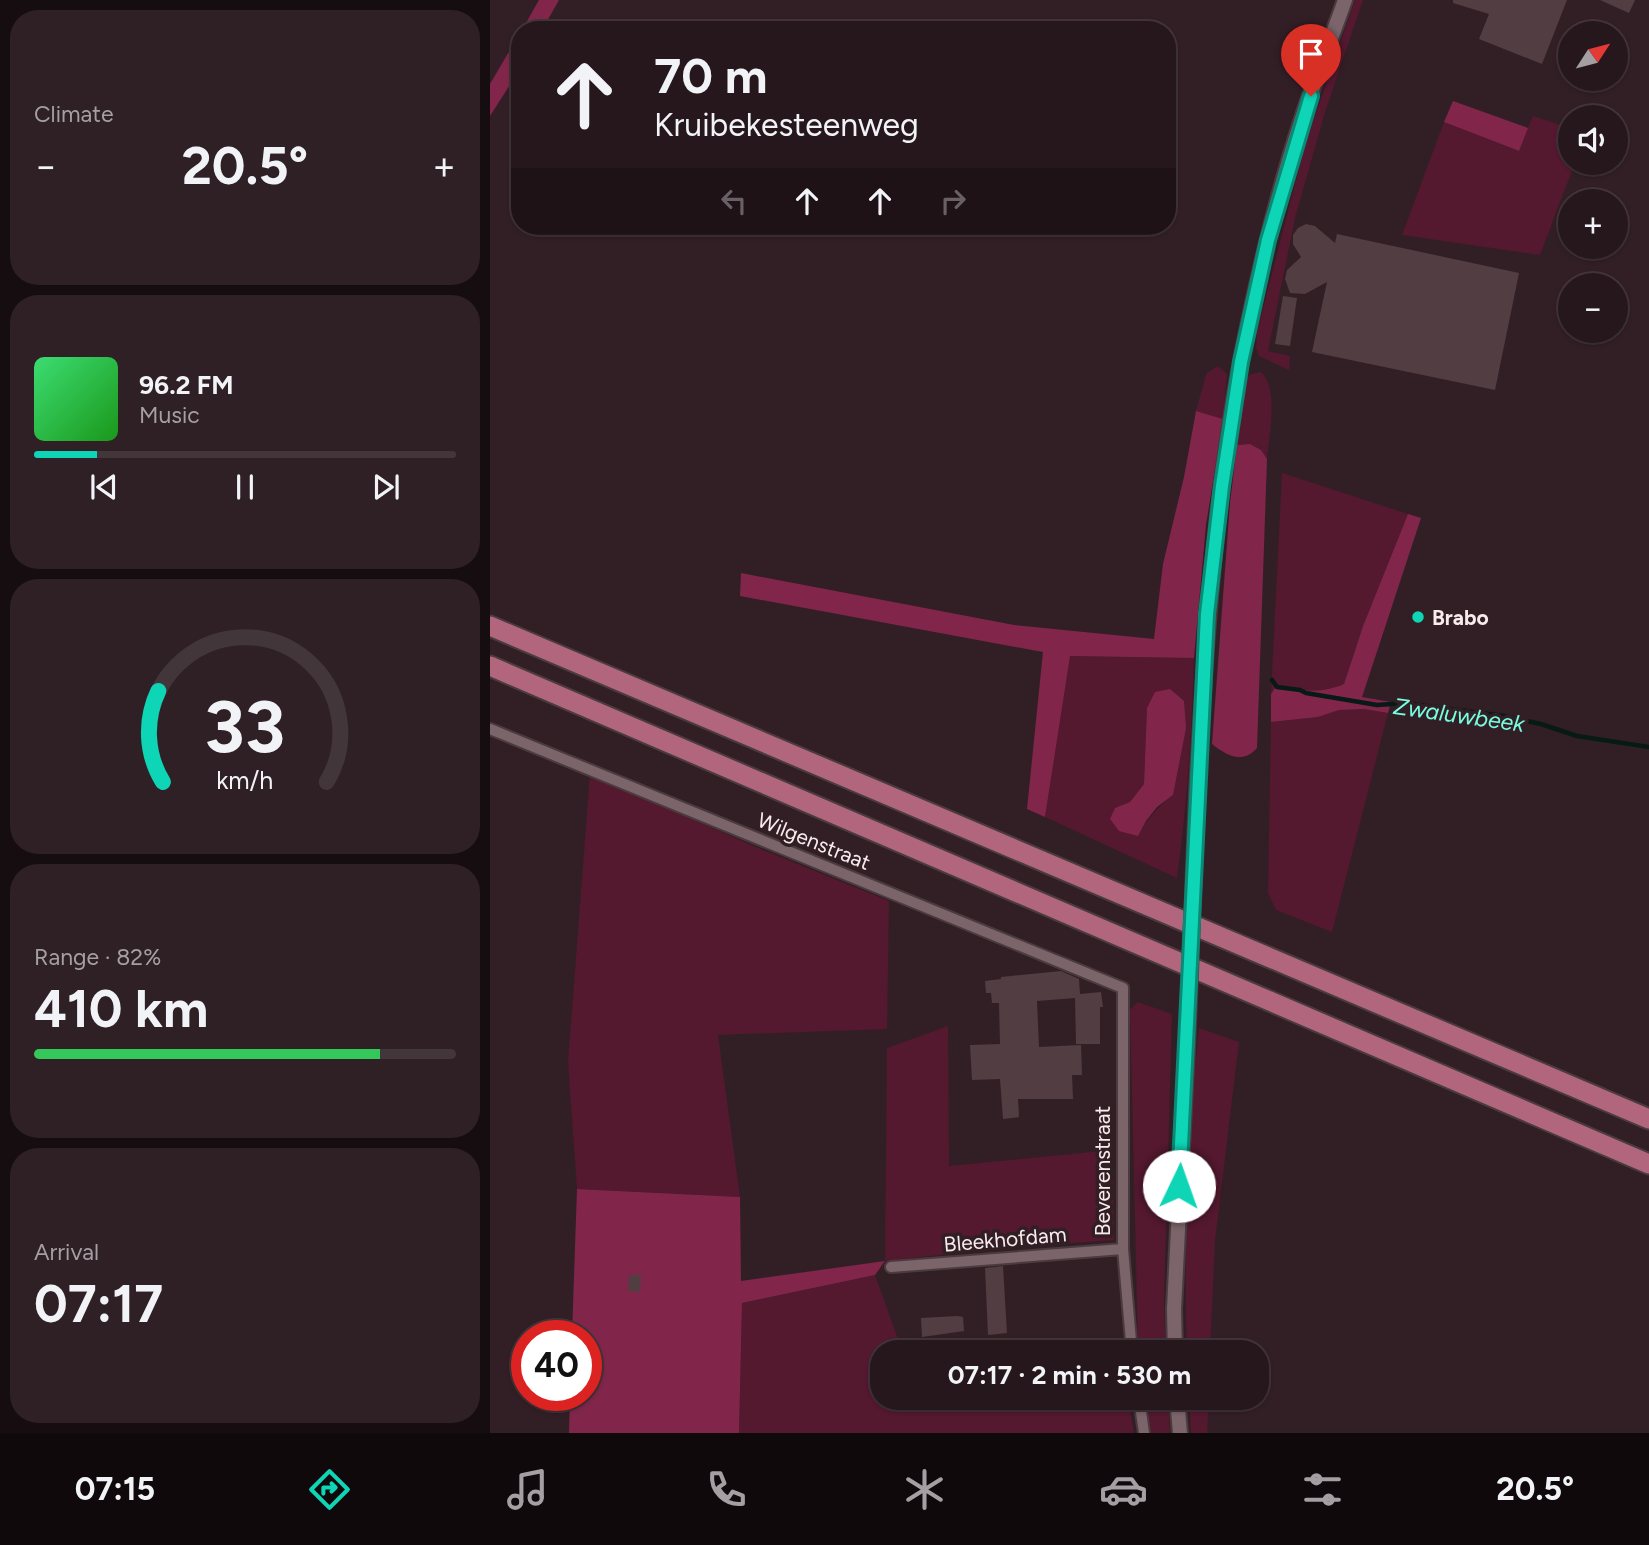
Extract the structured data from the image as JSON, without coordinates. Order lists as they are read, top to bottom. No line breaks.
{"streets":{"street":["Wilgenstraat","Beverenstraat","Bleekhofdam"]},"crossings":[["Wilgenstraat","Beverenstraat"],["Beverenstraat","Bleekhofdam"]],"water":["Zwaluwbeek"],"places":["Brabo"],"north":"top right","page":{"tile":["Climate",["Range · 82%","410 km"],["Arrival","07:17"]],"map_buttons":["+","−"],"turn":["70 m","Kruibekesteenweg"],"heat":["−","20.5°","+"],"song":["96.2 FM","Music"],"limit":"40","trip":"07:17 · 2 min · 530 m","tabs":["07:15","20.5°"],"gauge":["33","km/h"]}}
